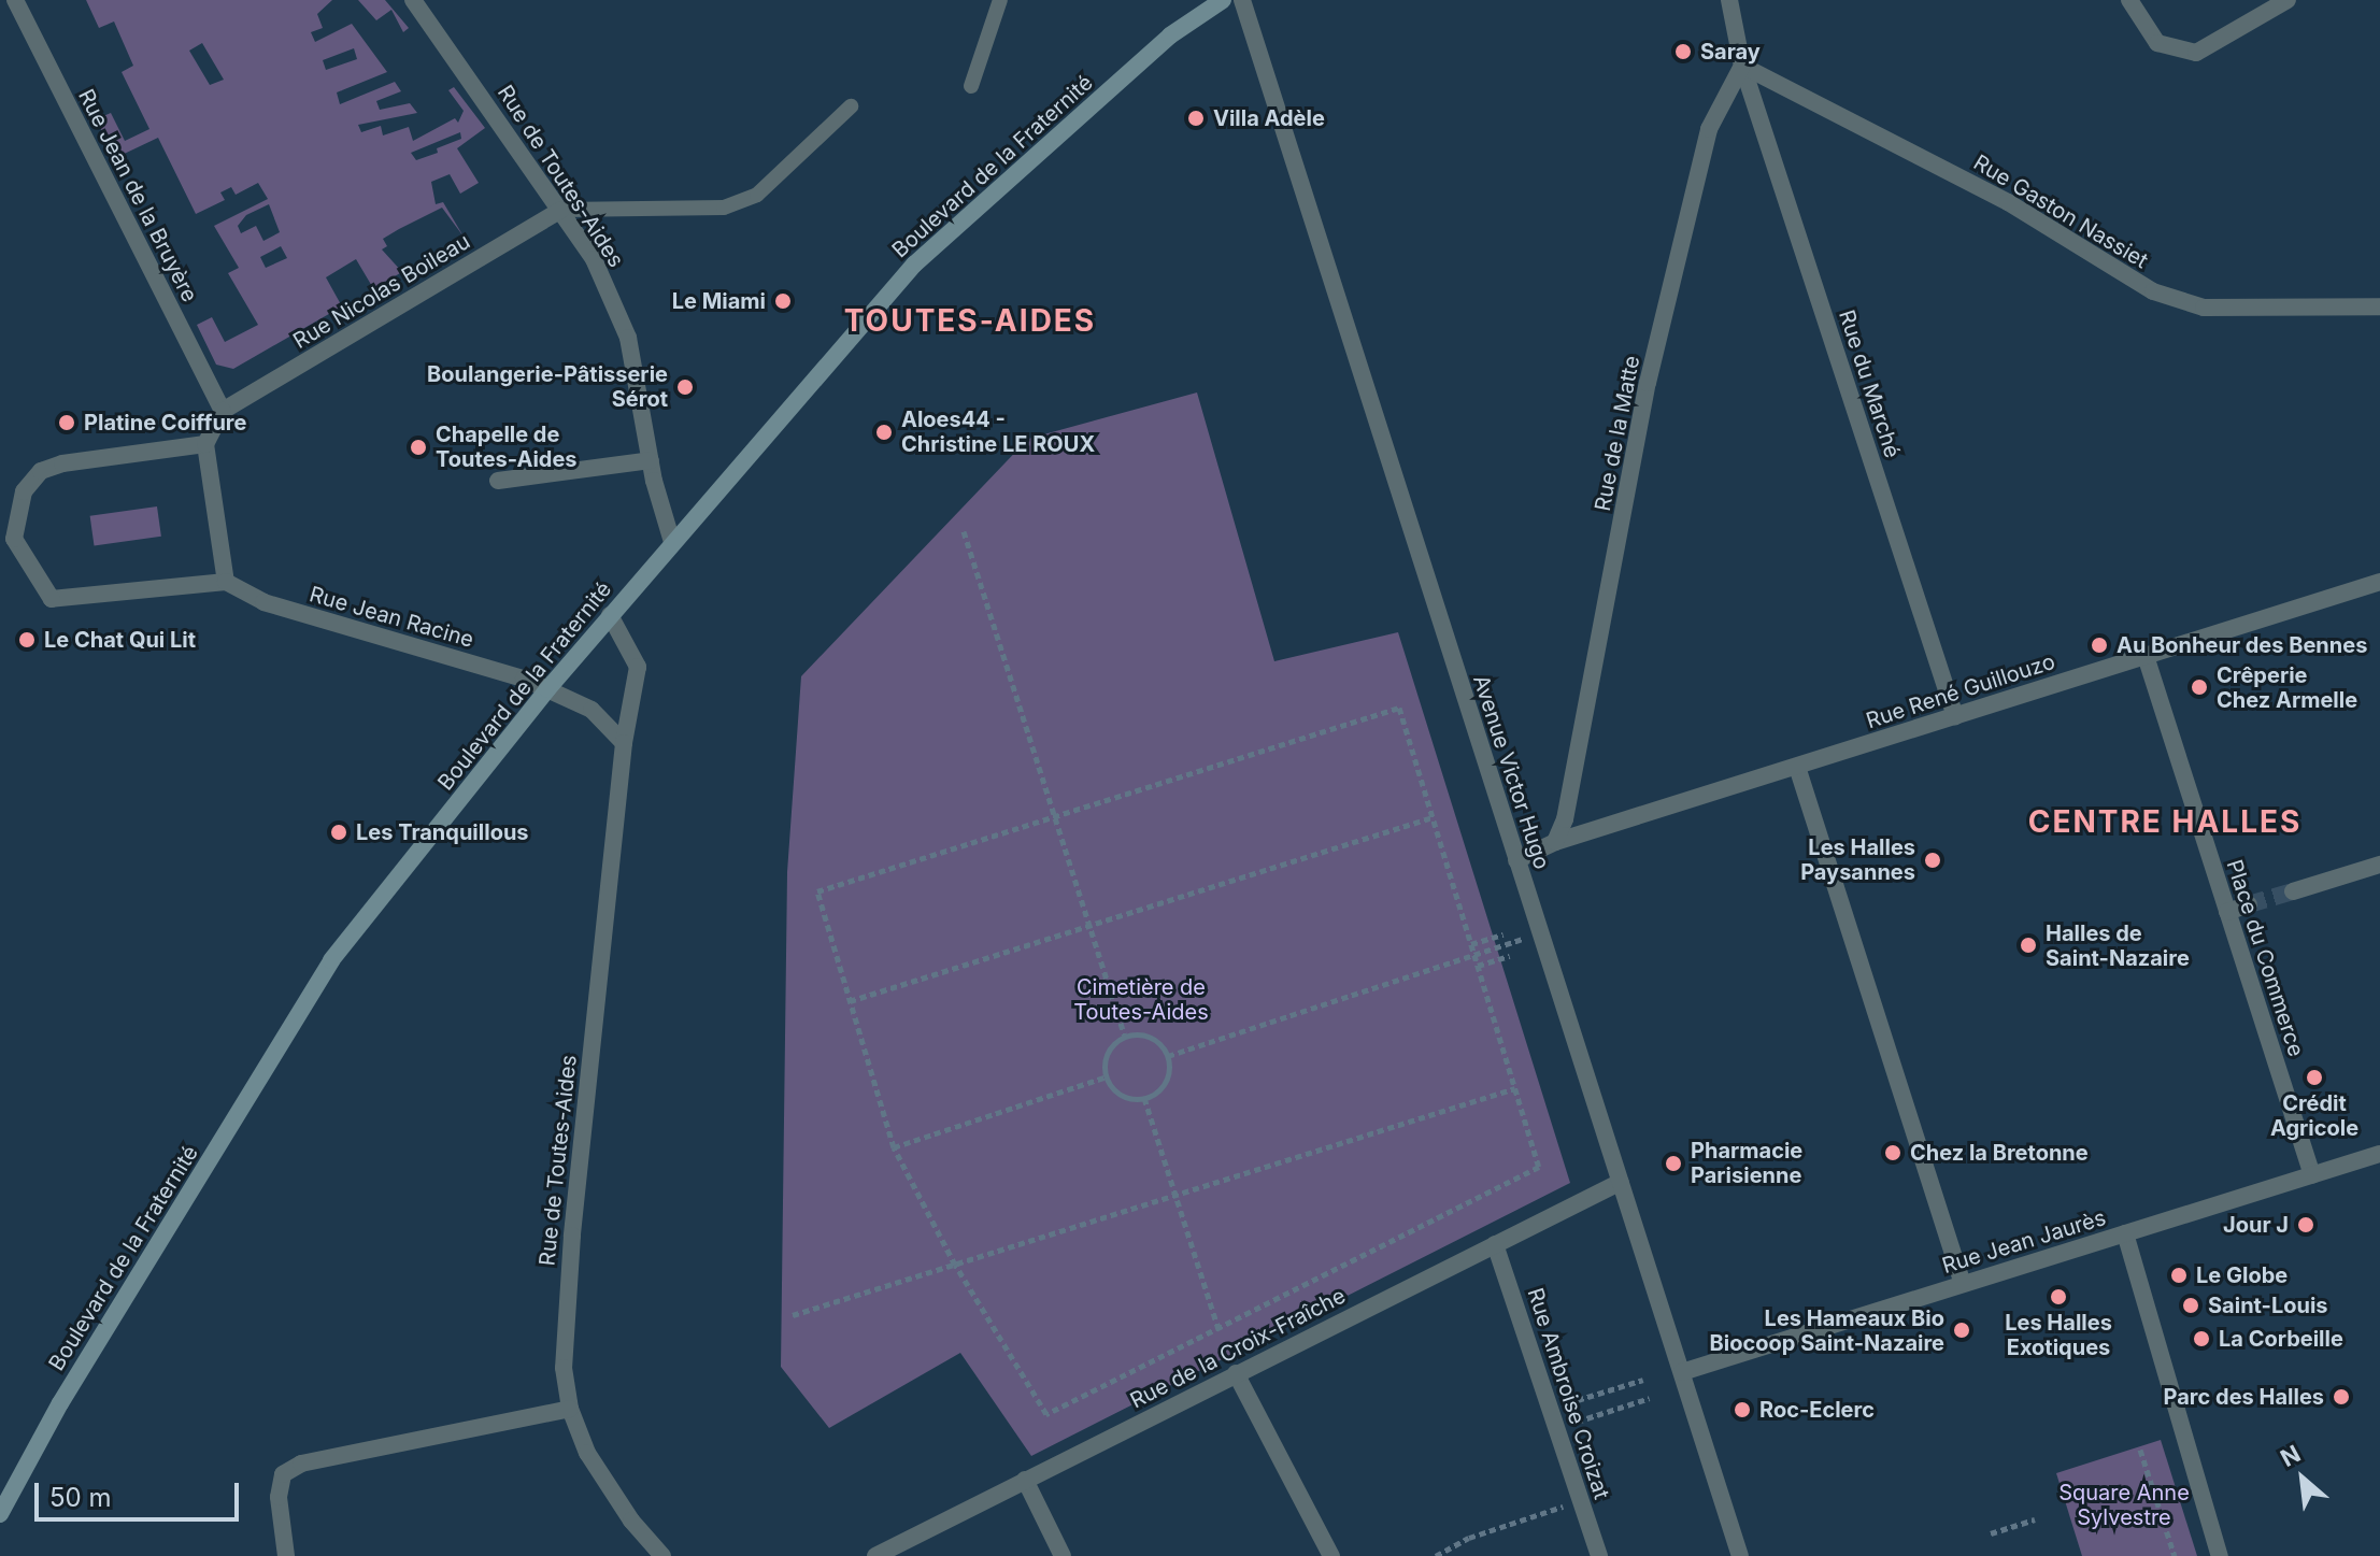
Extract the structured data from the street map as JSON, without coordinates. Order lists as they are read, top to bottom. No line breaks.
{"streets":{"main road":["Boulevard de la Fraternité"],"street":["Rue de Toutes-Aides","Rue Jean de la Bruyère","Rue Gaston Nassiet","Rue Nicolas Boileau","Rue du Marché","Rue de la Matte","Rue Jean Racine","Rue René Guillouzo","Avenue Victor Hugo","Place du Commerce","Rue Jean Jaurès","Rue de la Croix-Fraîche","Rue Ambroise Croizat"]},"crossings":[["Boulevard de la Fraternité","Rue de Toutes-Aides"],["Boulevard de la Fraternité","Rue Jean Racine"],["Rue de Toutes-Aides","Rue Nicolas Boileau"],["Rue Jean de la Bruyère","Rue Nicolas Boileau"],["Rue Gaston Nassiet","Rue du Marché"],["Rue Gaston Nassiet","Rue de la Matte"],["Rue du Marché","Rue de la Matte"],["Rue du Marché","Rue René Guillouzo"],["Rue de la Matte","Rue René Guillouzo"],["Rue René Guillouzo","Place du Commerce"],["Avenue Victor Hugo","Rue Jean Jaurès"],["Avenue Victor Hugo","Rue de la Croix-Fraîche"],["Place du Commerce","Rue Jean Jaurès"],["Rue de la Croix-Fraîche","Rue Ambroise Croizat"]],"districts":["TOUTES-AIDES","CENTRE HALLES"],"parks":["Cimetière de Toutes-Aides","Square Anne Sylvestre"],"places":["Saray","Villa Adèle","Le Miami","Boulangerie-Pâtisserie Sérot","Platine Coiffure","Aloes44 - Christine LE ROUX","Chapelle de Toutes-Aides","Le Chat Qui Lit","Au Bonheur des Bennes","Crêperie Chez Armelle","Les Tranquillous","Les Halles Paysannes","Halles de Saint-Nazaire","Crédit Agricole","Chez la Bretonne","Pharmacie Parisienne","Jour J","Le Globe","Les Halles Exotiques","Saint-Louis","Les Hameaux Bio Biocoop Saint-Nazaire","La Corbeille","Parc des Halles","Roc-Eclerc"],"scale_bar":"50 m","north":"top left"}
